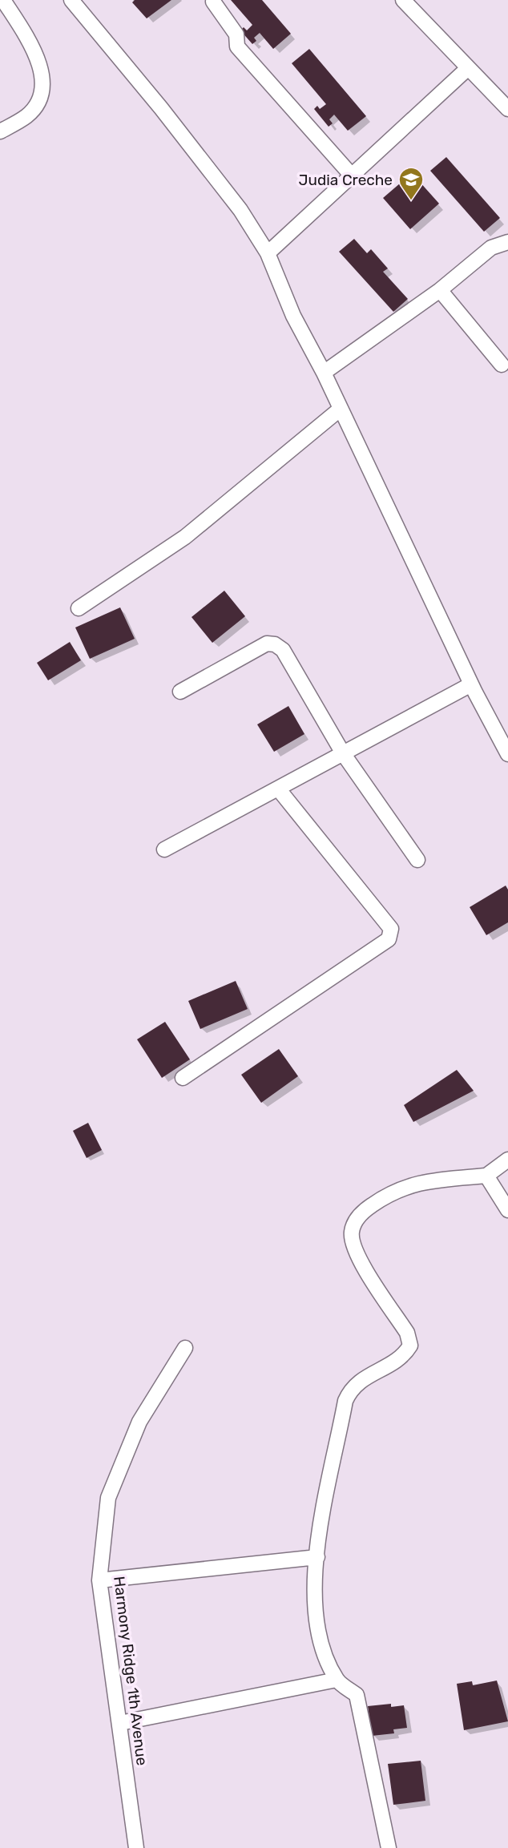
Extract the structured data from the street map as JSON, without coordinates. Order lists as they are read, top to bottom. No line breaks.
{"streets":{"street":["Harmony Ridge 1th Avenue"]},"places":{"school or university":["Judia Creche"]}}
